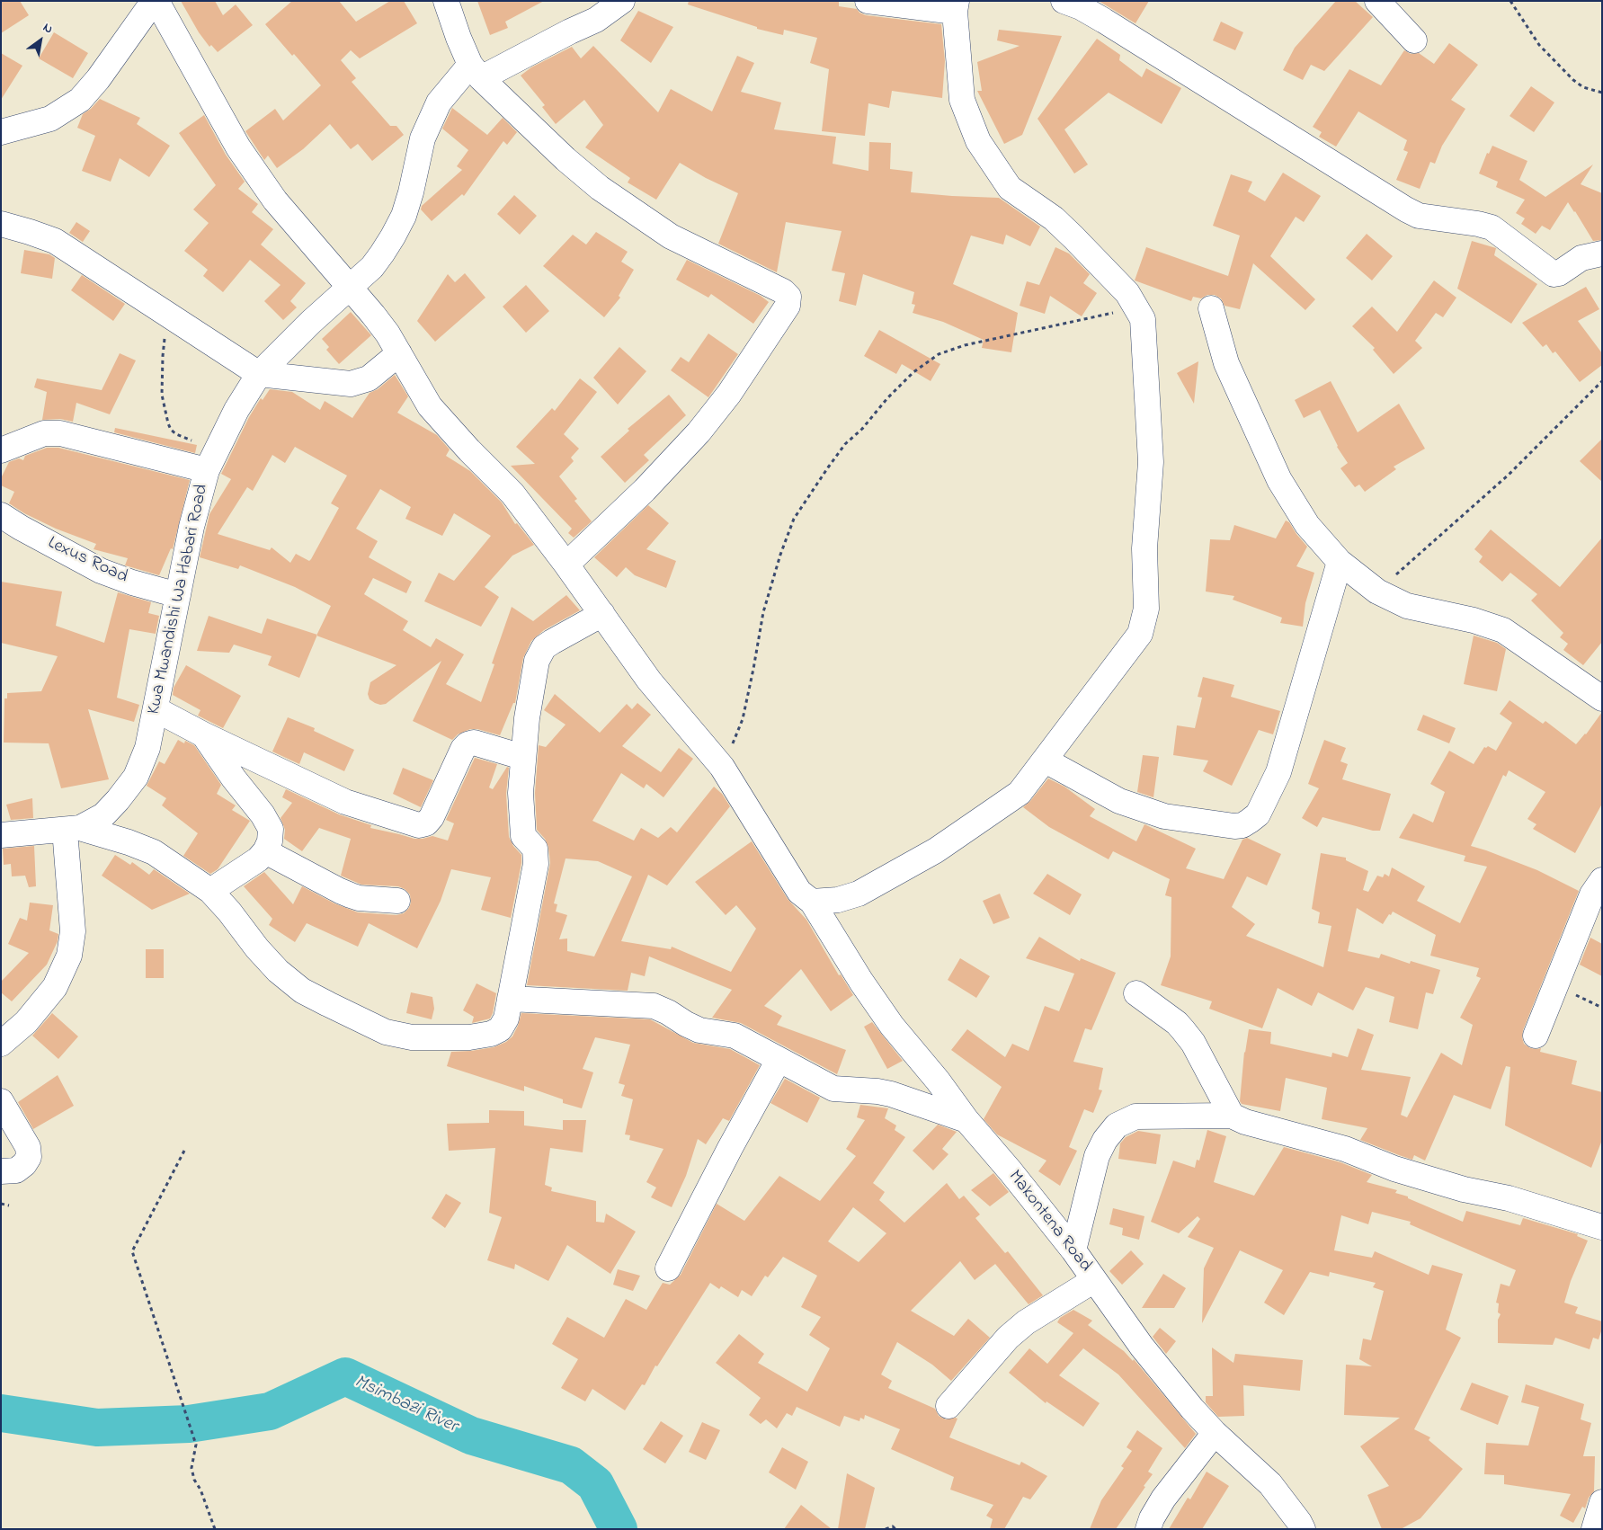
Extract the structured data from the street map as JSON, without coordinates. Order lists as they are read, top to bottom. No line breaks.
{"streets":{"street":["Lexus Road","Kwa Mwandishi Wa Habari Road","Makontena Road"]},"crossings":[["Lexus Road","Kwa Mwandishi Wa Habari Road"],["Kwa Mwandishi Wa Habari Road","Makontena Road"]],"water":["Msimbazi River"],"north":"top right"}
